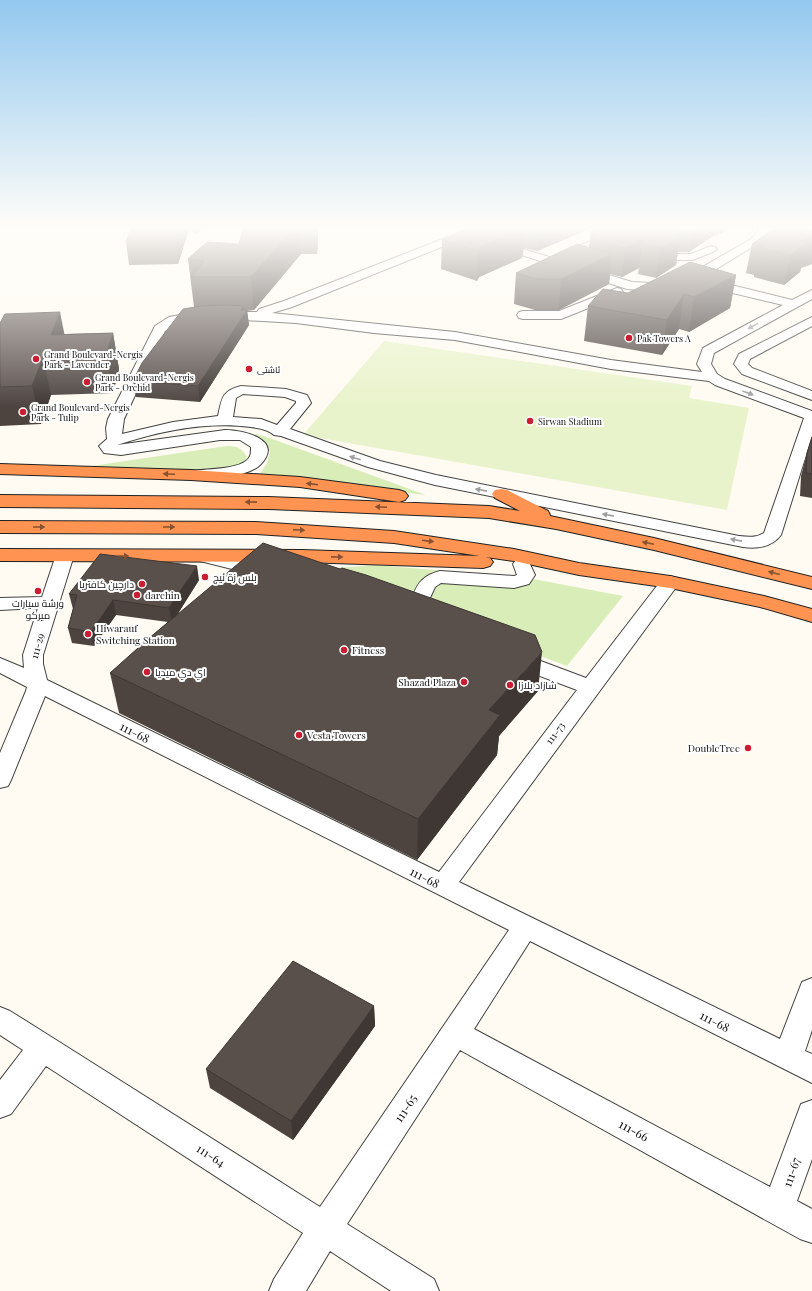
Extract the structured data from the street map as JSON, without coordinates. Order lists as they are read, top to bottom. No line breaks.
{"streets":{"street":["111-29","111-68","111-73","111-65","111-66","111-64","111-67"]},"crossings":[["111-29","111-68"],["111-68","111-73"],["111-68","111-65"],["111-65","111-66"],["111-65","111-64"],["111-66","111-67"]],"places":["Pak Towers A","Grand Boulevard-Nergis Park - Lavender","ئاشتی","Grand Boulevard-Nergis Park - Orchid","Grand Boulevard-Nergis Park - Tulip","Sirwan Stadium","بلس زة ئيج","دارچین کافتریا","ورشة سیارات میرکو","darchin","Hiwarauf Switching Station","Fitness","اي دي ميديا","Shazad Plaza","شازاد بلازا","Vesta Towers","DoubleTree"]}
